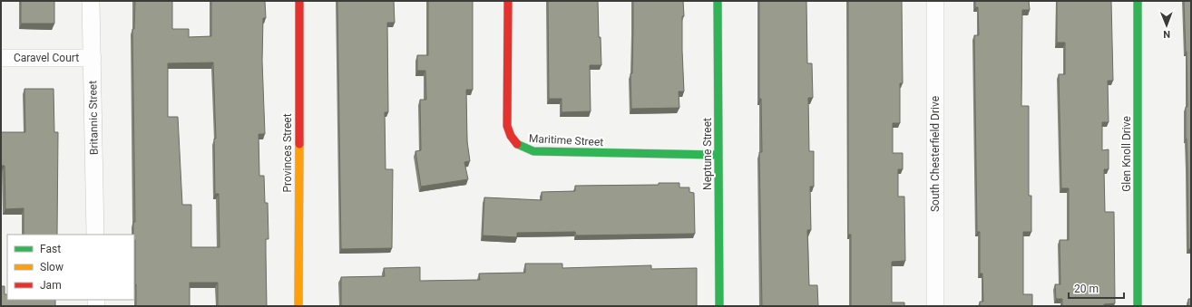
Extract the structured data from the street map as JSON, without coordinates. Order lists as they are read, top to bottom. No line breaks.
{"streets":{"street":["Caravel Court","Britannic Street","Maritime Street","Provinces Street","Neptune Street","South Chesterfield Drive","Glen Knoll Drive"]},"crossings":[["Caravel Court","Britannic Street"],["Maritime Street","Neptune Street"]],"legend":["Fast","Slow","Jam"],"scale_bar":"20 m","north":"bottom"}
